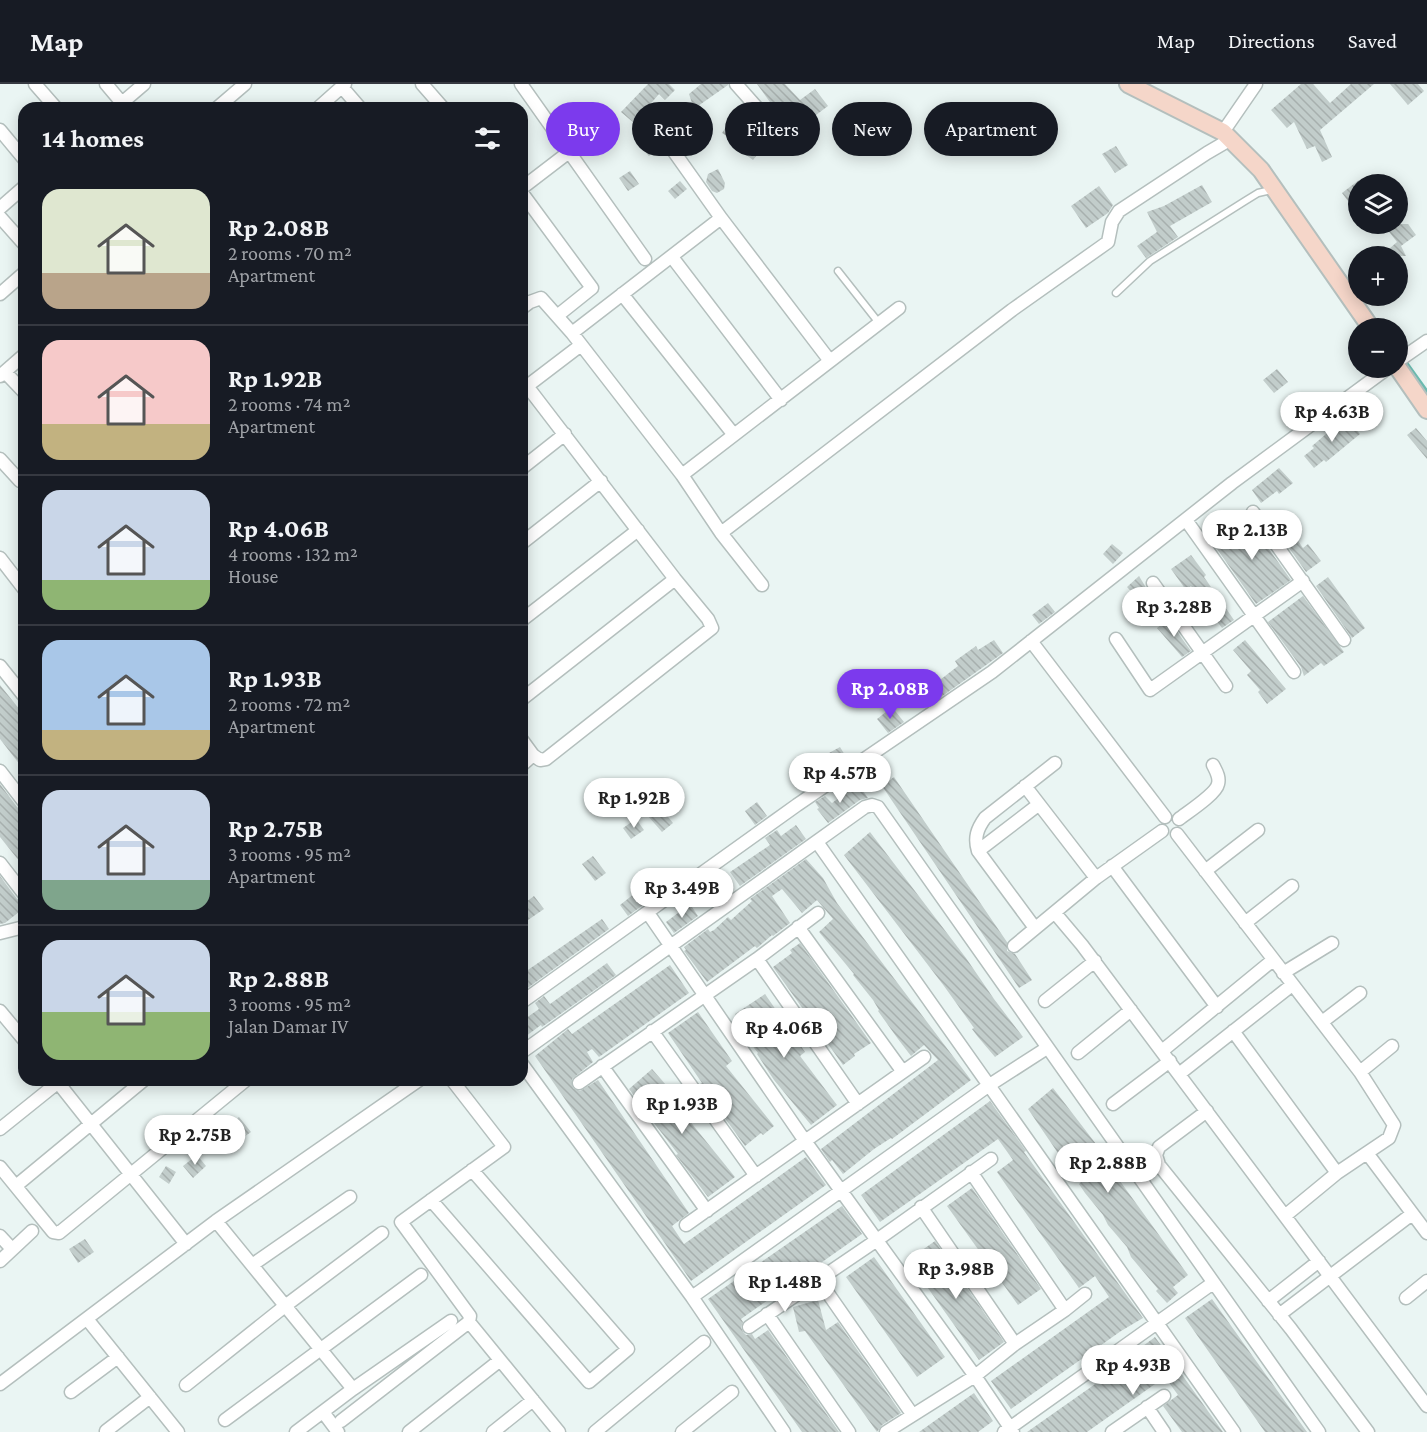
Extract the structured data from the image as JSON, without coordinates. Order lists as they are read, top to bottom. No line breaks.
{"page":{"header":"Map","nav":["Map","Directions","Saved"],"chip":["Buy","Rent","Filters","New","Apartment"],"heading":"14 homes","map_buttons":["+","−"],"list":[{"name":"Rp 2.08B","note":"2 rooms · 70 m² · Apartment"},{"name":"Rp 1.92B","note":"2 rooms · 74 m² · Apartment"},{"name":"Rp 4.06B","note":"4 rooms · 132 m² · House"},{"name":"Rp 1.93B","note":"2 rooms · 72 m² · Apartment"},{"name":"Rp 2.75B","note":"3 rooms · 95 m² · Apartment"},{"name":"Rp 2.88B","note":"3 rooms · 95 m² · Jalan Damar IV"}],"price":["Rp 4.63B","Rp 2.13B","Rp 3.28B","Rp 2.08B","Rp 4.57B","Rp 1.92B","Rp 3.49B","Rp 4.06B","Rp 1.93B","Rp 2.75B","Rp 2.88B","Rp 3.98B","Rp 1.48B","Rp 4.93B"]}}
